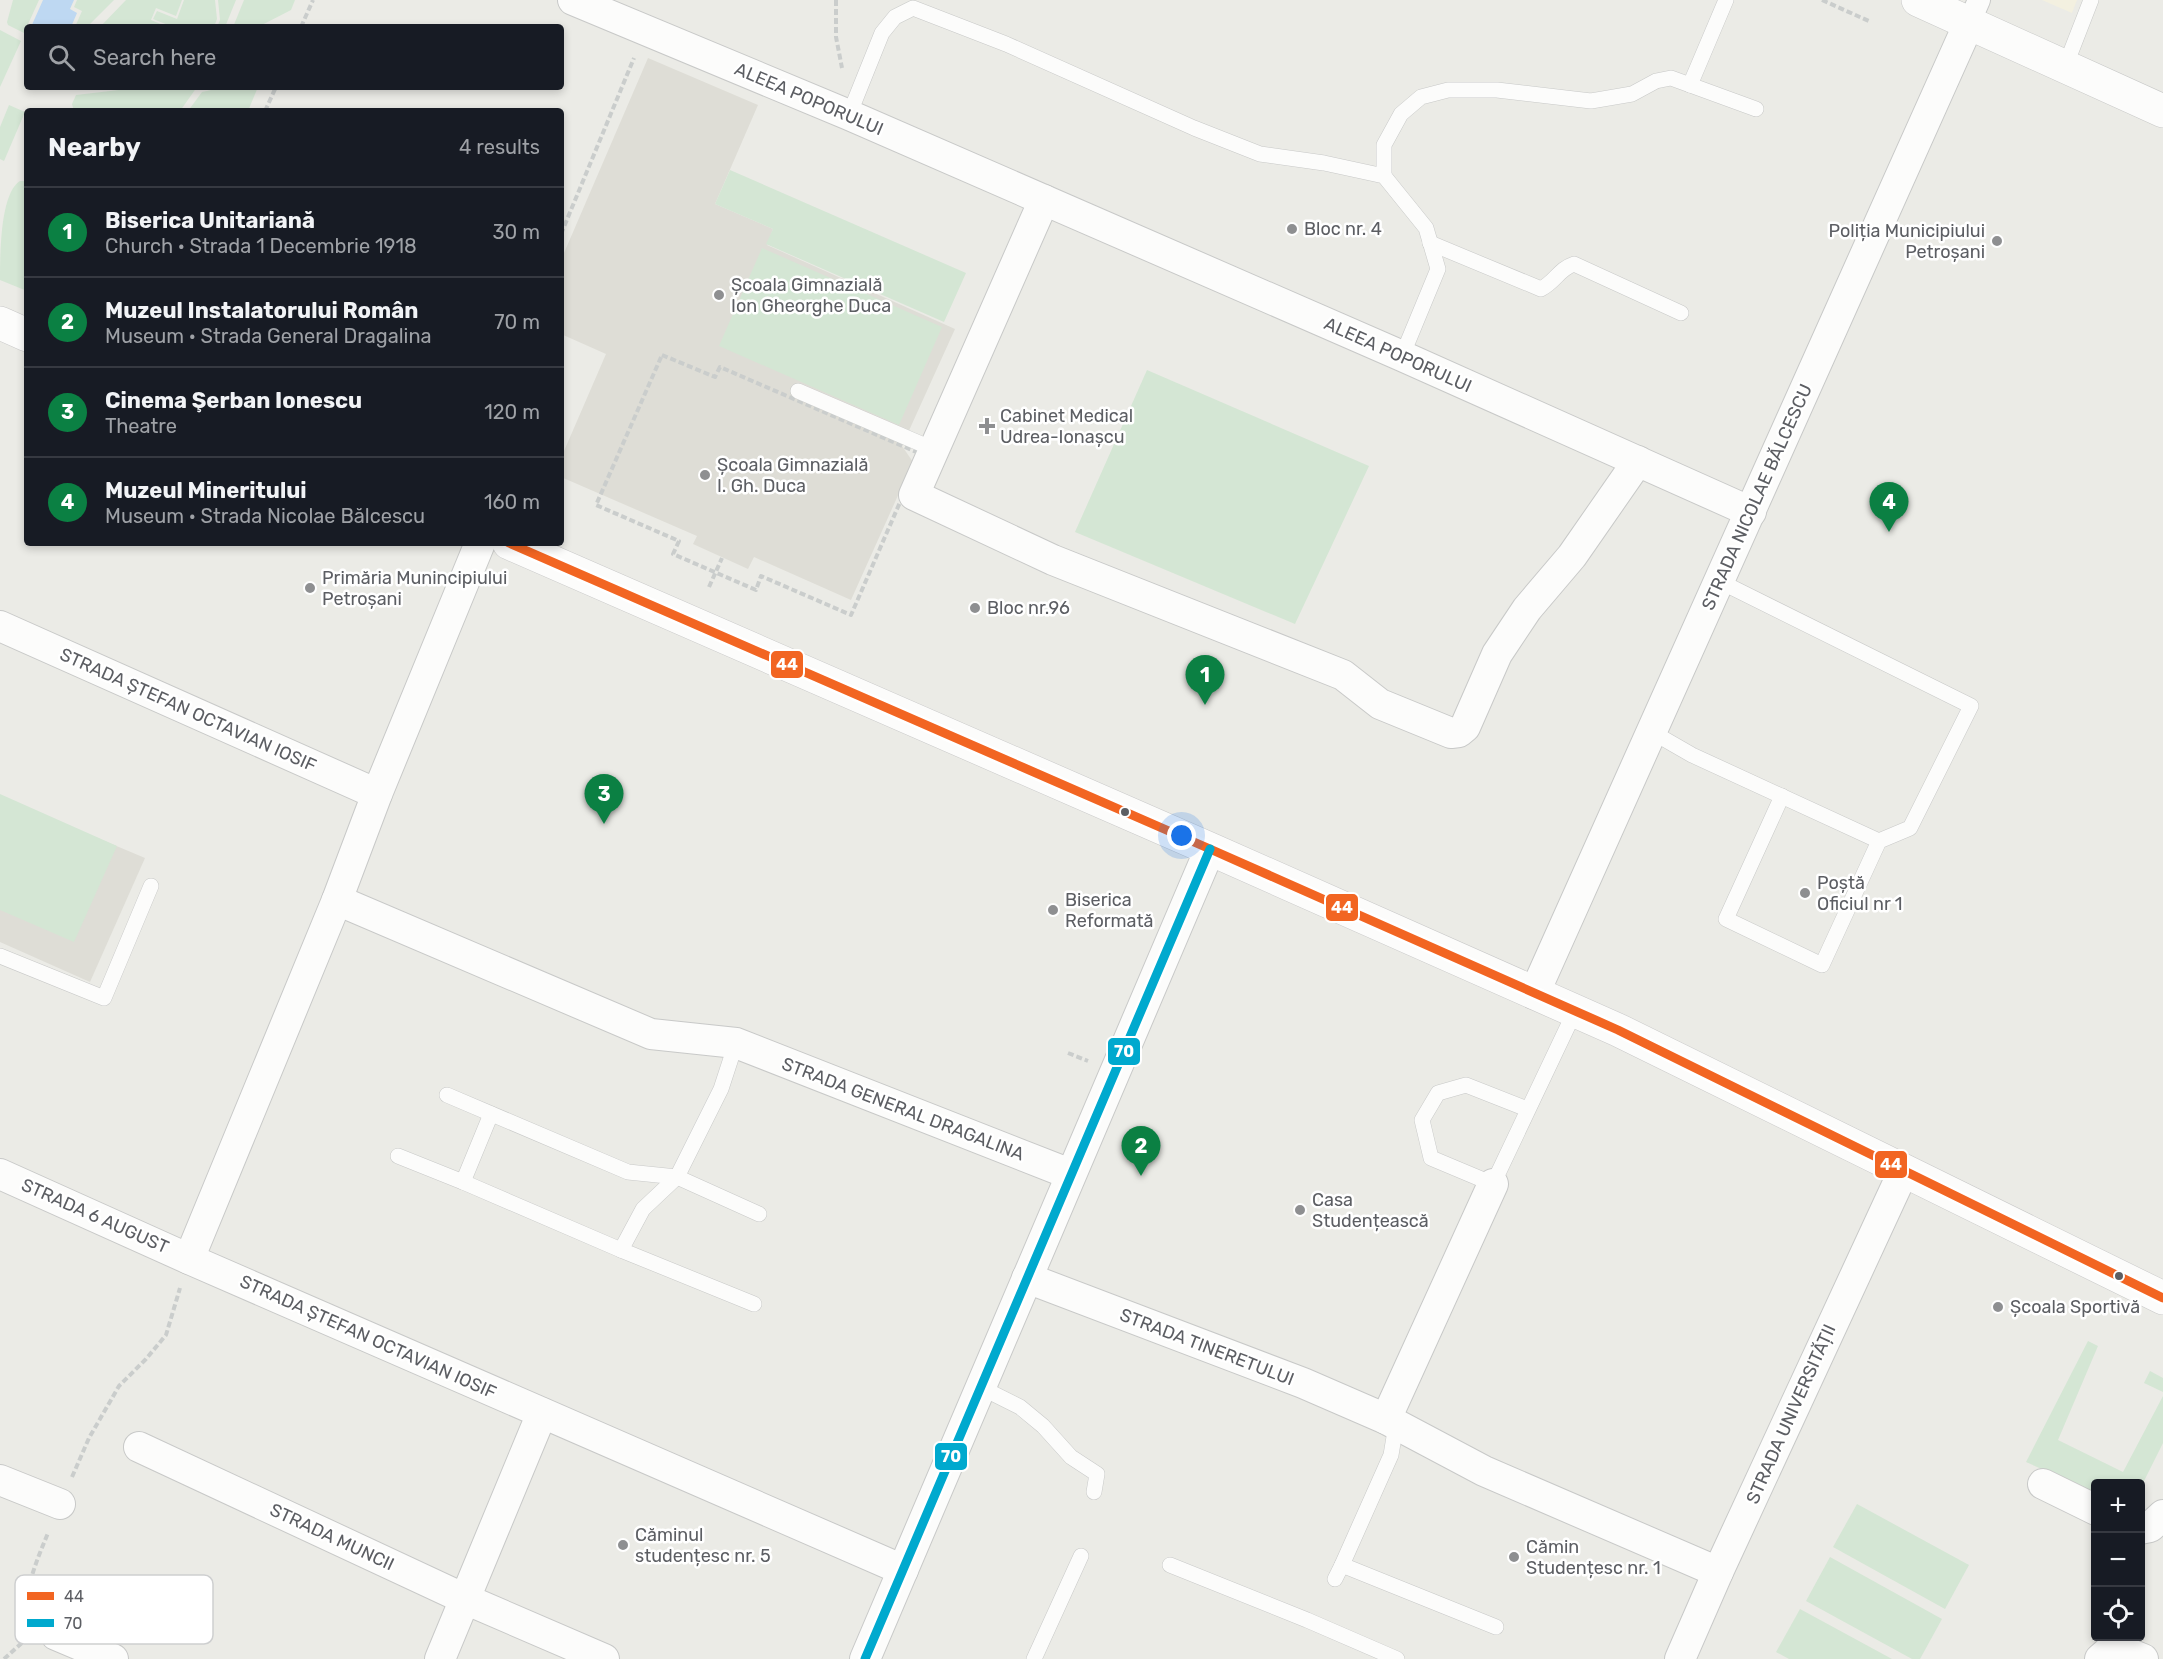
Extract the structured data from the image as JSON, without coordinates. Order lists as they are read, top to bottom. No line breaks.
{"streets":{"street":["ALEEA POPORULUI","STRADA NICOLAE BĂLCESCU","STRADA ȘTEFAN OCTAVIAN IOSIF","STRADA GENERAL DRAGALINA","STRADA 6 AUGUST","STRADA TINERETULUI","STRADA UNIVERSITĂȚII","STRADA MUNCII"]},"crossings":[["ALEEA POPORULUI","STRADA NICOLAE BĂLCESCU"],["STRADA ȘTEFAN OCTAVIAN IOSIF","STRADA 6 AUGUST"],["STRADA TINERETULUI","STRADA UNIVERSITĂȚII"]],"places":{"other":["Bloc nr. 4","Poliția Municipiului Petroșani","Școala Gimnazială Ion Gheorghe Duca","Școala Gimnazială I. Gh. Duca","Primăria Munincipiului Petroșani","Bloc nr.96","Poștă Oficiul nr 1","Biserica Reformată","Casa Studențească","Școala Sportivă","Căminul studențesc nr. 5","Cămin Studențesc nr. 1"],"health":["Cabinet Medical Udrea-Ionașcu"]},"lines":["transit line 44","transit line 70"],"legend":["44","70"],"page":{"search":"Search here","heading":["Nearby","4 results"],"list":[{"mark":"1","name":"Biserica Unitariană","note":"Church · Strada 1 Decembrie 1918","value":"30 m"},{"mark":"2","name":"Muzeul Instalatorului Român","note":"Museum · Strada General Dragalina","value":"70 m"},{"mark":"3","name":"Cinema Şerban Ionescu","note":"Theatre","value":"120 m"},{"mark":"4","name":"Muzeul Mineritului","note":"Museum · Strada Nicolae Bălcescu","value":"160 m"}],"pins":["4","1","3","2"],"map_buttons":["+","−"]}}
